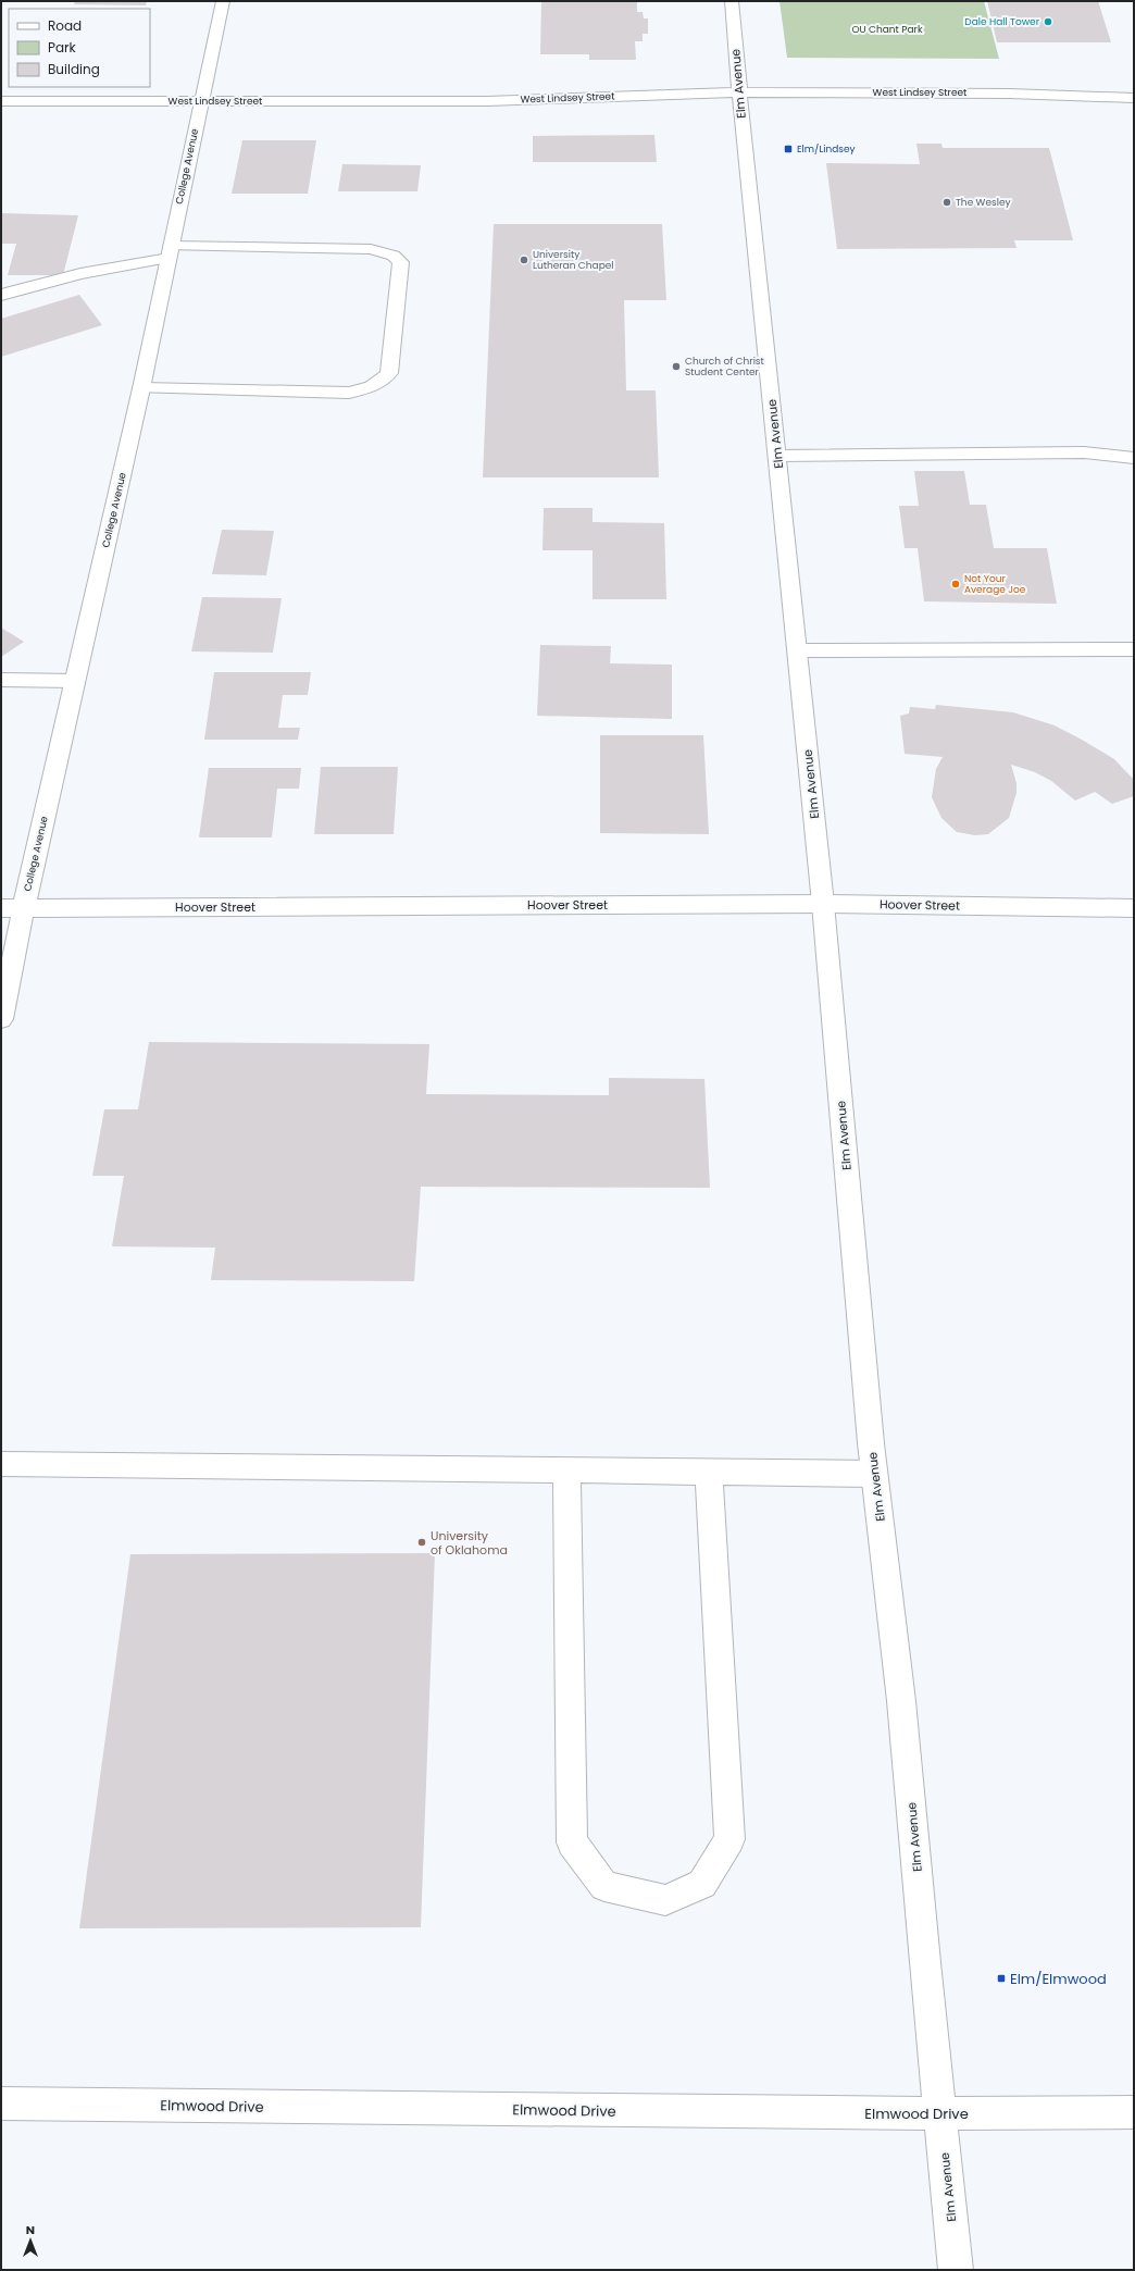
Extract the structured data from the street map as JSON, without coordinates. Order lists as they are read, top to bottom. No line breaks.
{"streets":{"street":["Elm Avenue","West Lindsey Street","College Avenue","Hoover Street","Elmwood Drive"]},"crossings":[["Elm Avenue","West Lindsey Street"],["Elm Avenue","Hoover Street"],["Elm Avenue","Elmwood Drive"],["West Lindsey Street","College Avenue"],["College Avenue","Hoover Street"]],"parks":["OU Chant Park"],"places":{"other":["Dale Hall Tower","The Wesley","University Lutheran Chapel","Church of Christ Student Center","Not Your Average Joe","University of Oklahoma"],"transit":["Elm/Lindsey","Elm/Elmwood"]},"legend":["Road","Park","Building"],"north":"top"}
